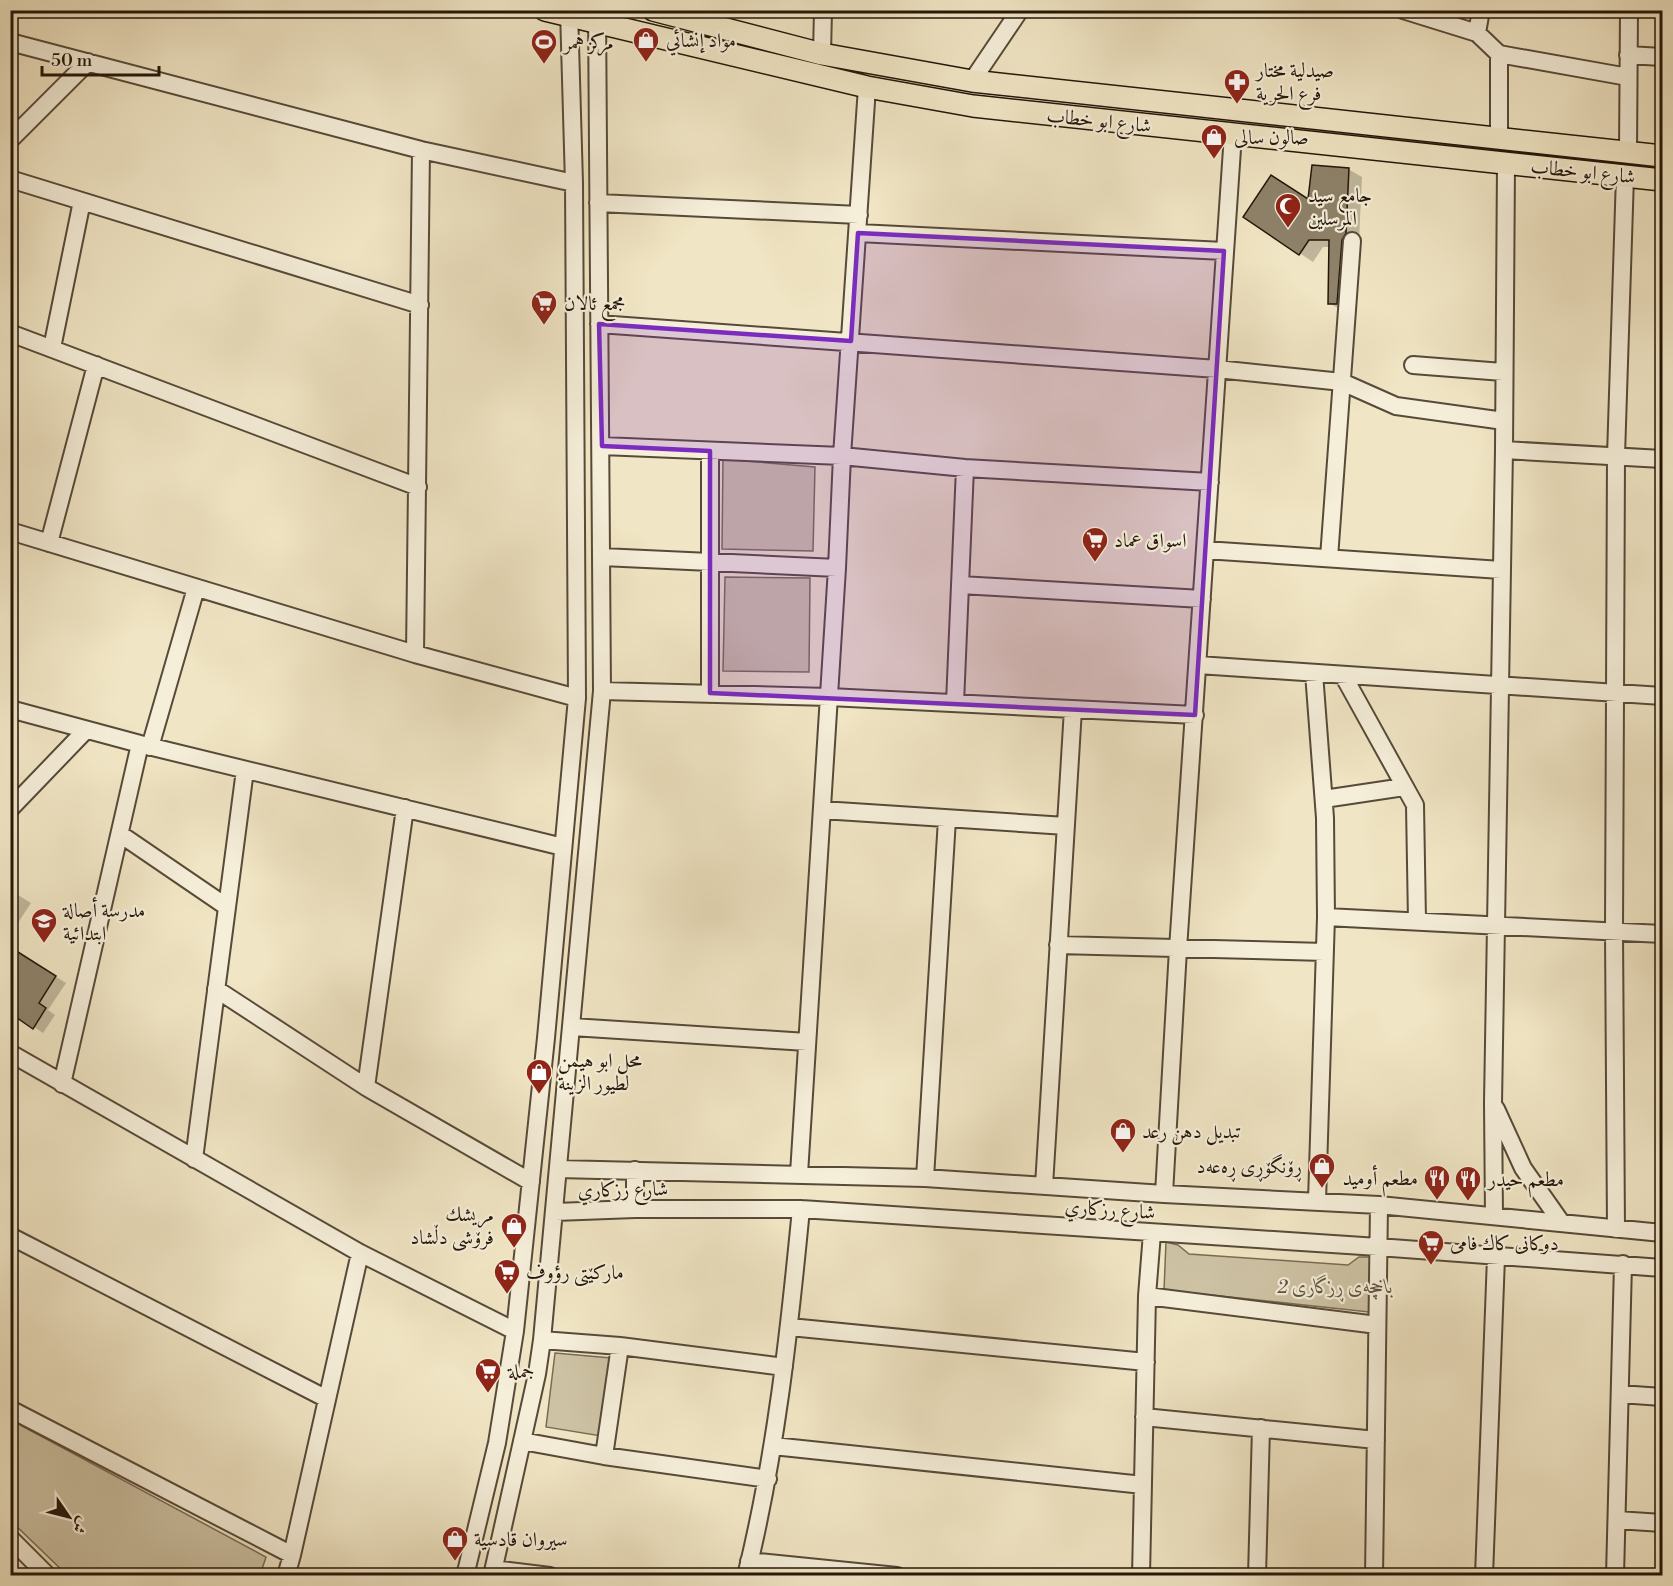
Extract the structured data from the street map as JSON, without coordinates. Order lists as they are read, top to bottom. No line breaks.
{"streets":{"main road":["شارع ابو خطاب"],"street":["شارع رزكاري"]},"parks":["باخچەی ڕزگاری 2"],"places":{"shop":["مواد إنشائي","صالون سالى","محل ابو هيمن لطيور الزينة","تبديل دهن رعد","ڕۆنگۆڕی ڕەعەد","مريشك فرۆشى دڵشاد","سيروان قادسية"],"sports":["مركز همر"],"pharmacy":["صيدلية مختار فرع الحرية"],"mosque":["جامع سيد المرسلين"],"supermarket":["مجمع ئالان","اسواق عماد","دوكانى كاك فامى","ماركێتى رؤوف","جملة"],"school or university":["مدرسة أصالة ابتدائية"],"restaurant":["مطعم أوميد","مطعم حيدر"]},"scale_bar":"50 m","north":"bottom right"}
